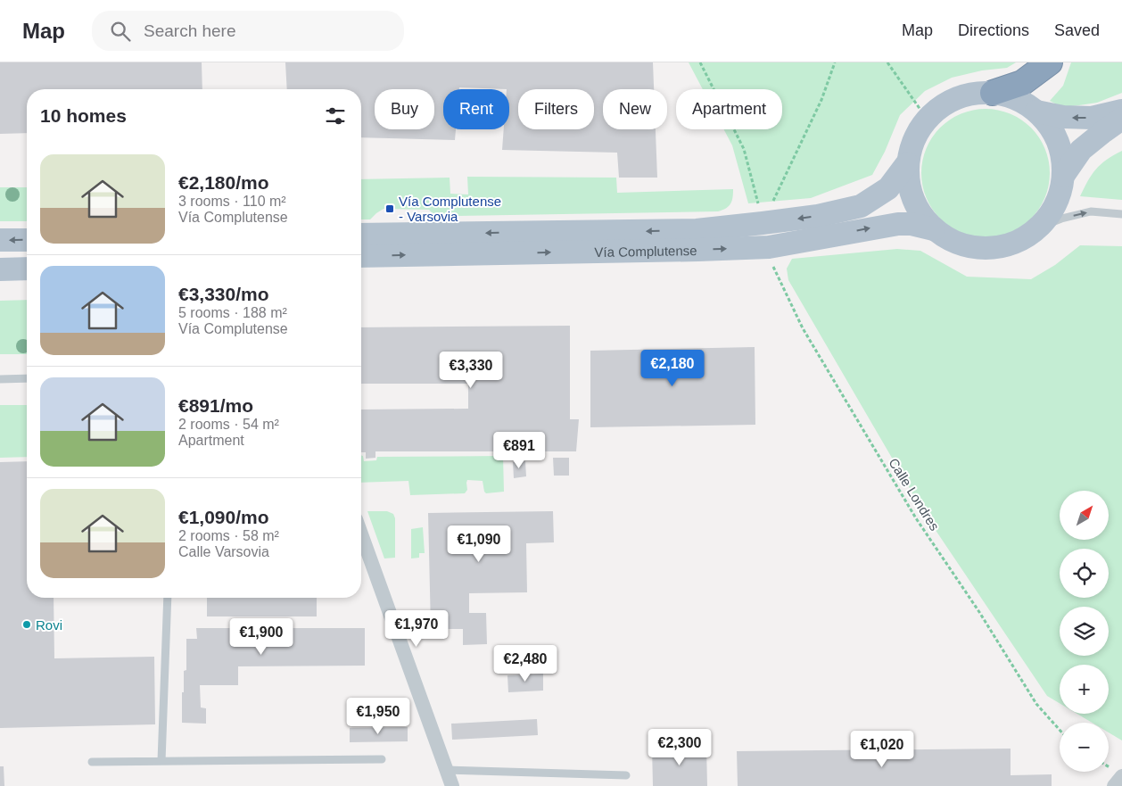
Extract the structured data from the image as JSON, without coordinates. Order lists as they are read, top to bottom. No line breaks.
{"streets":{"main road":["Vía Complutense"],"path":["Calle Londres"]},"crossings":[["Vía Complutense","Calle Londres"]],"places":{"transit":["Vía Complutense - Varsovia"],"other":["Rovi"]},"north":"top right","page":{"header":"Map","search":"Search here","nav":["Map","Directions","Saved"],"chip":["Buy","Rent","Filters","New","Apartment"],"heading":"10 homes","list":[{"name":"€2,180/mo","note":"3 rooms · 110 m² · Vía Complutense"},{"name":"€3,330/mo","note":"5 rooms · 188 m² · Vía Complutense"},{"name":"€891/mo","note":"2 rooms · 54 m² · Apartment"},{"name":"€1,090/mo","note":"2 rooms · 58 m² · Calle Varsovia"}],"price":["€2,180","€3,330","€891","€1,090","€1,970","€1,900","€2,480","€1,950","€2,300","€1,020"],"map_buttons":["+","−"]}}
